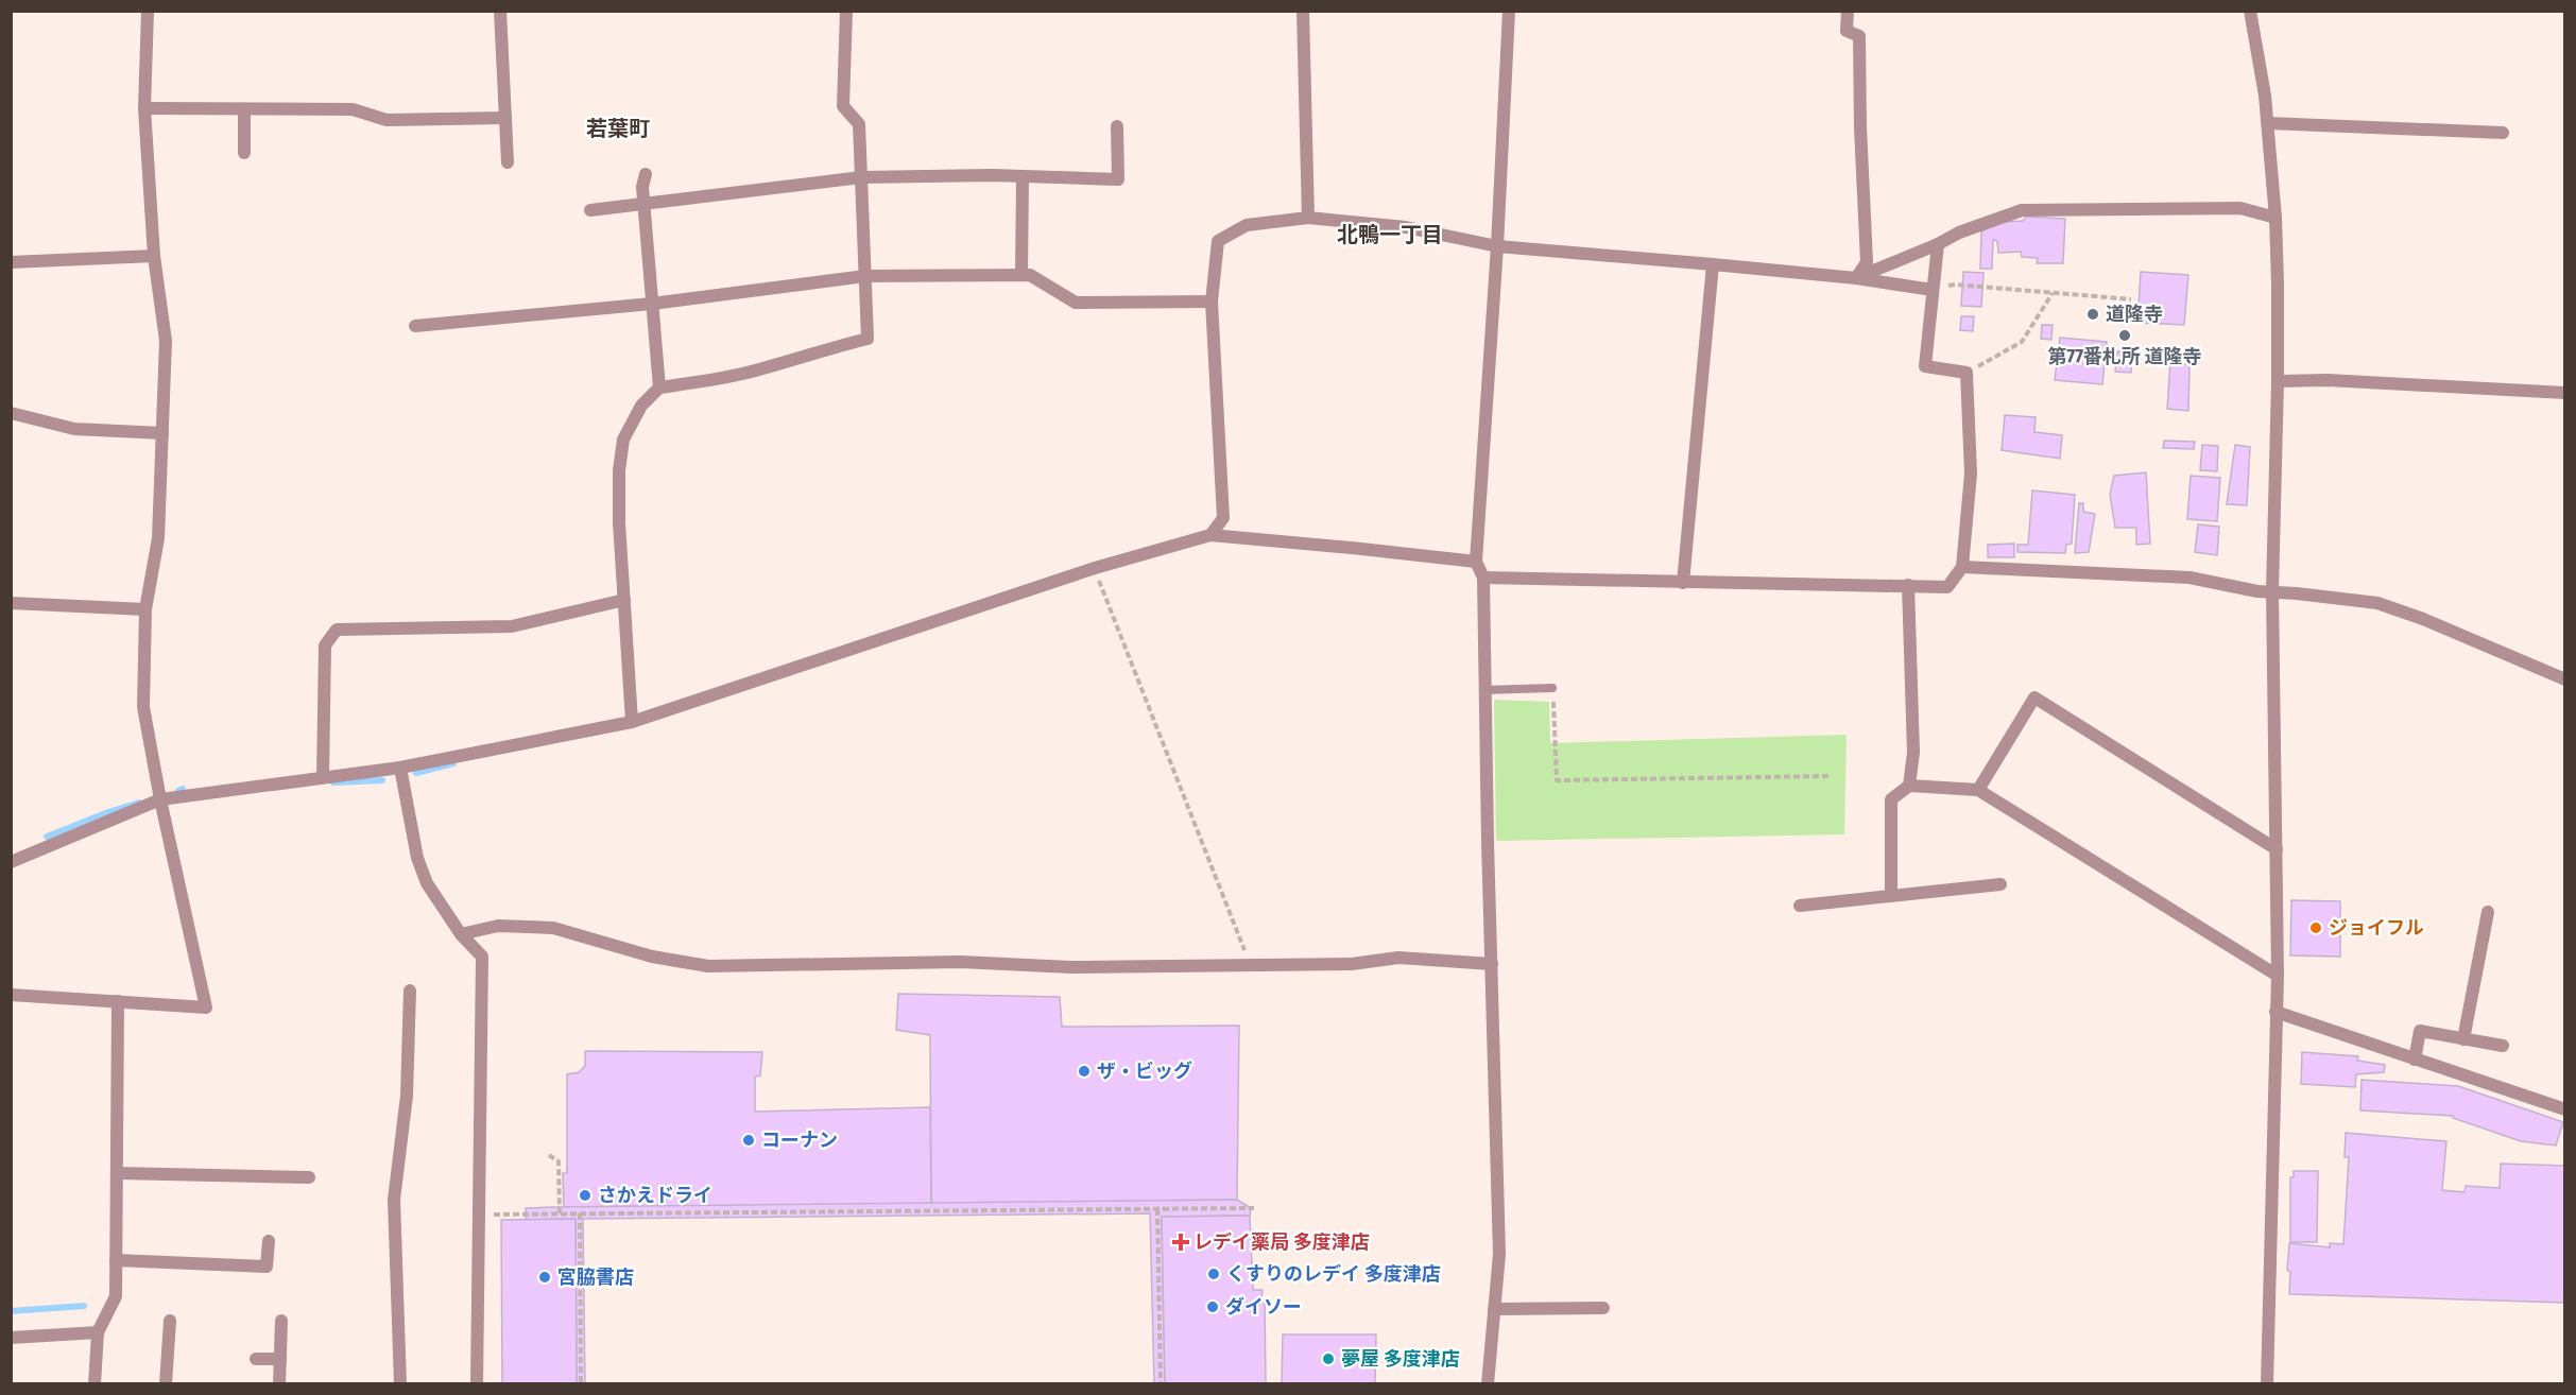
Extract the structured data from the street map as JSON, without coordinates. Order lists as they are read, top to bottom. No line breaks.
{"districts":["若葉町","北鴨一丁目"],"places":{"other":["道隆寺","第77番札所 道隆寺","ジョイフル","ザ・ビッグ","コーナン","さかえドライ","くすりのレデイ 多度津店","宮脇書店","ダイソー","夢屋 多度津店"],"health":["レデイ薬局 多度津店"]}}
